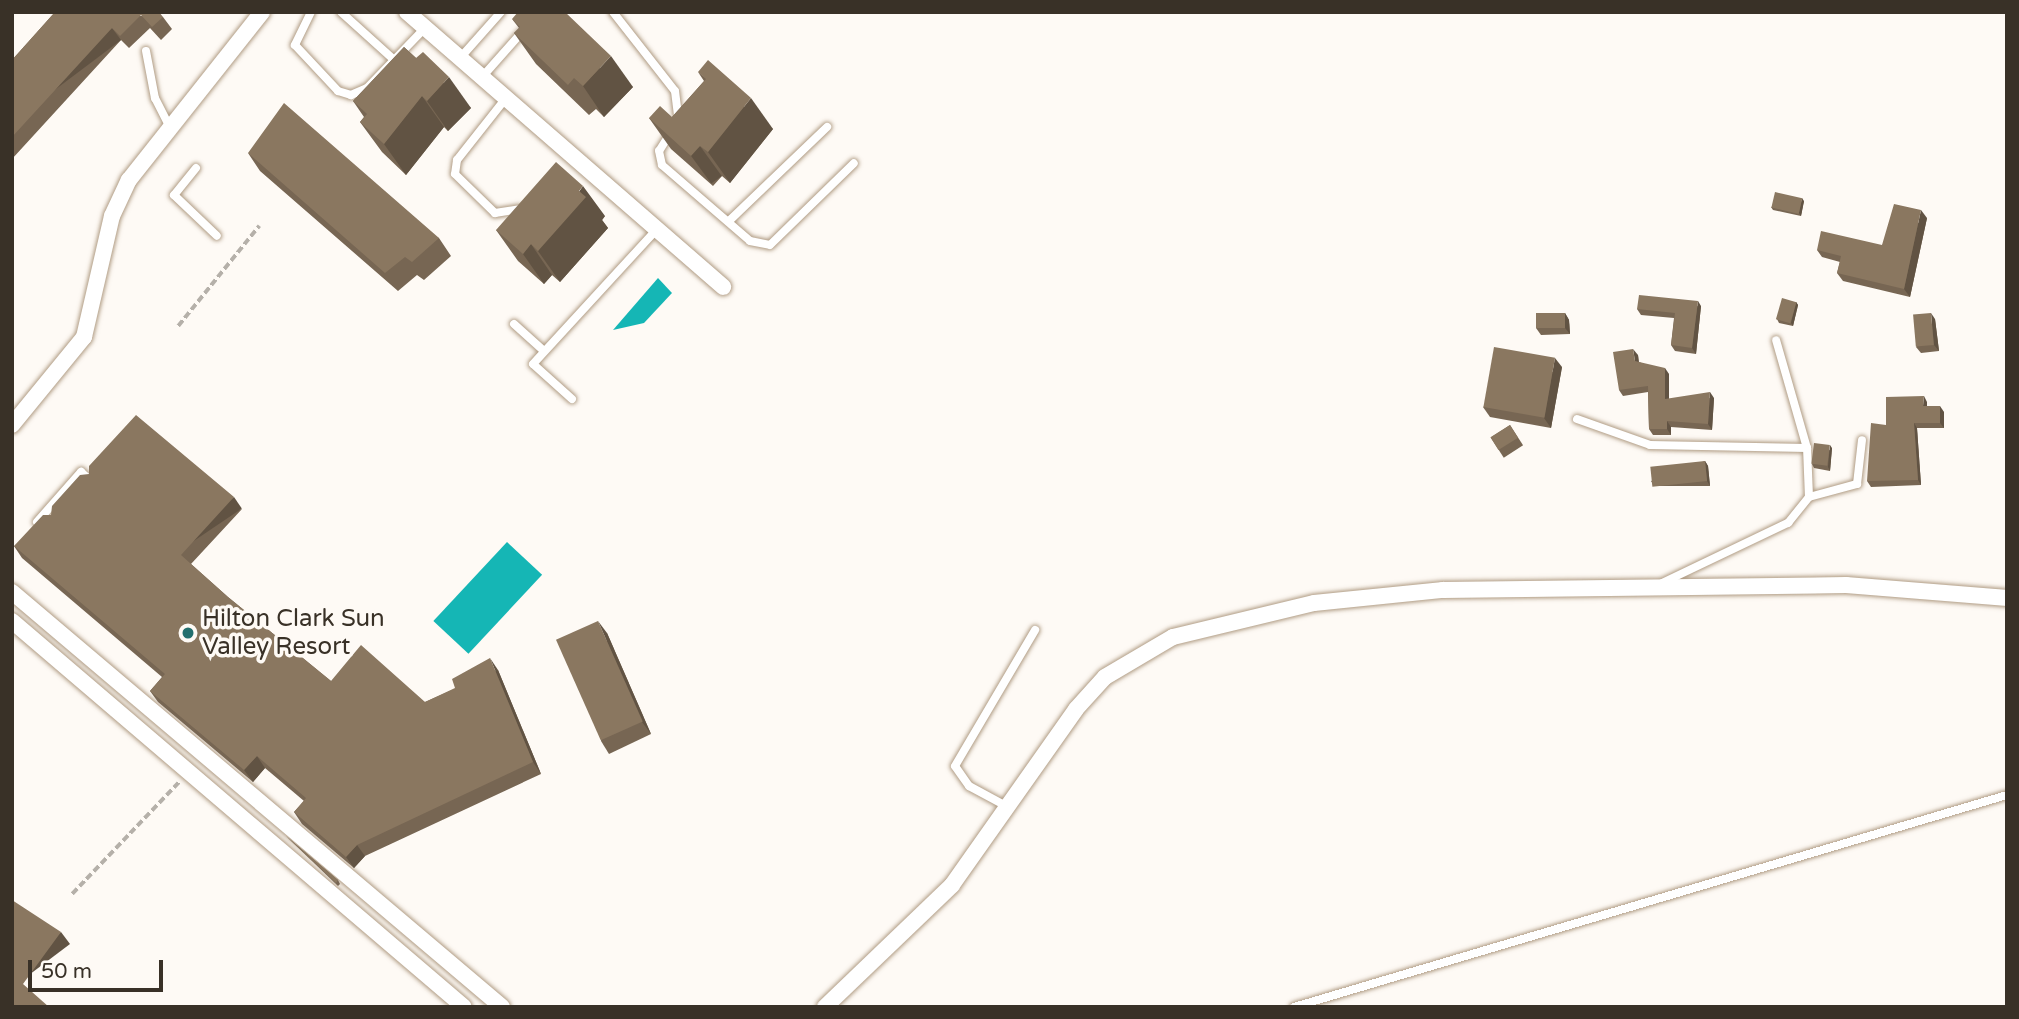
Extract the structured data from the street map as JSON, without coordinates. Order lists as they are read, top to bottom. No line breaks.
{"places":["Hilton Clark Sun Valley Resort"],"scale_bar":"50 m"}
